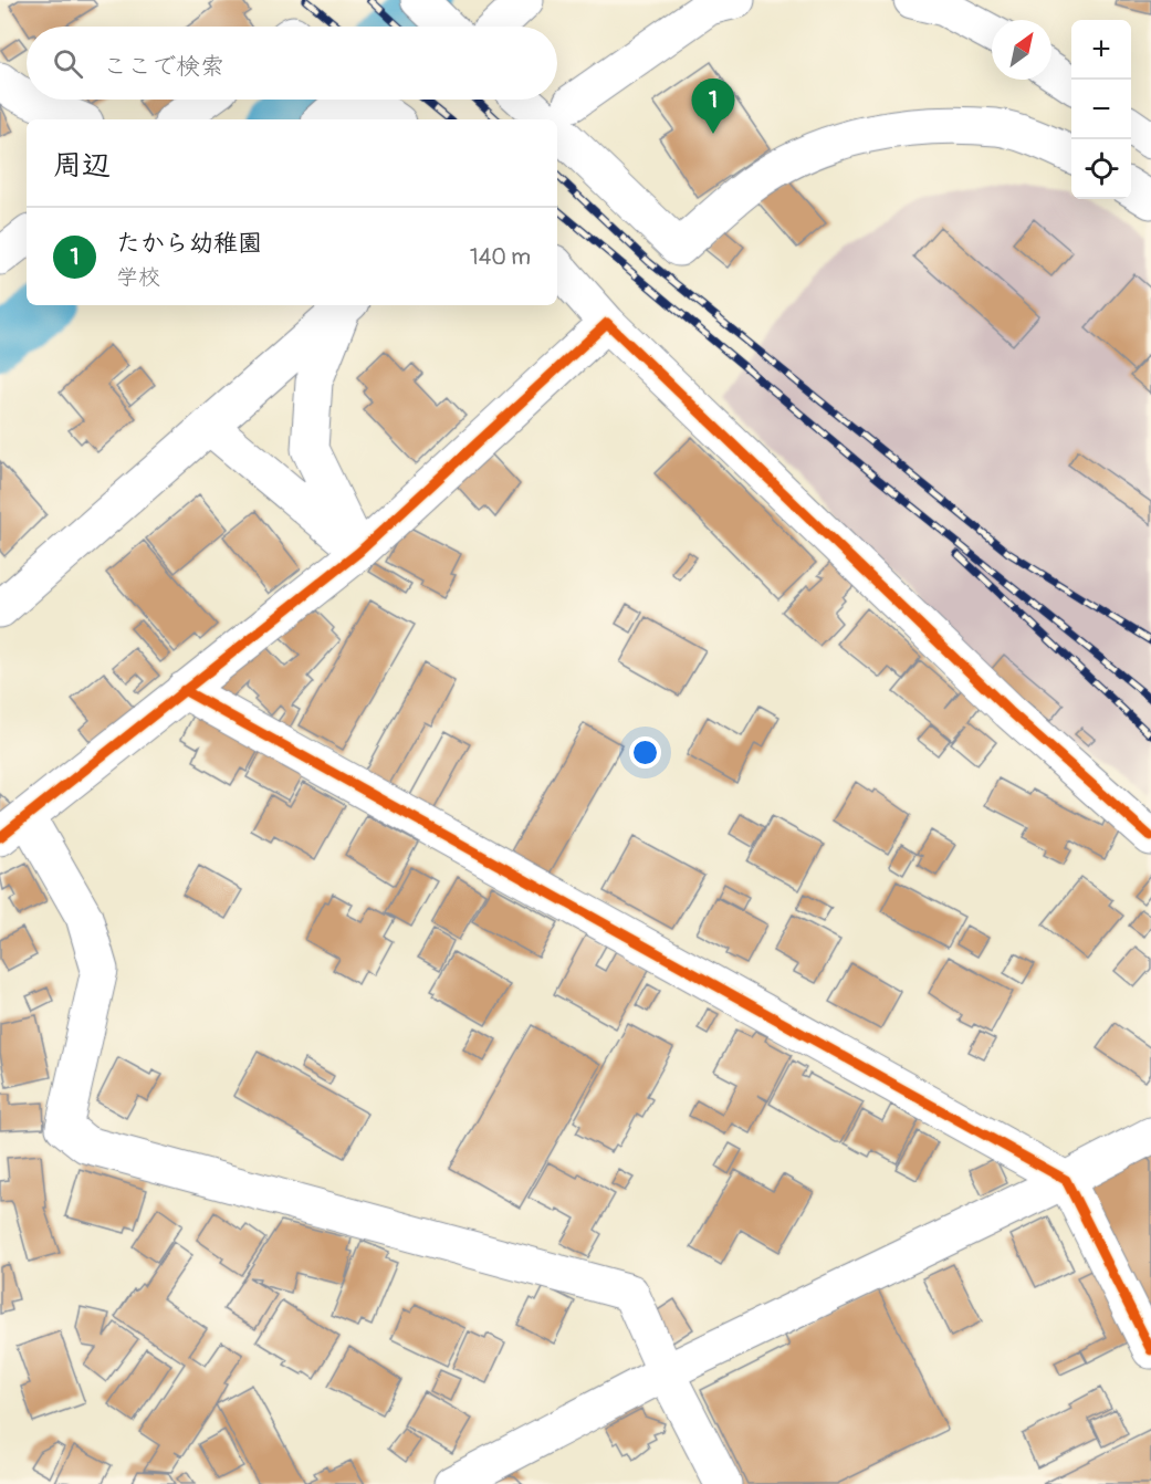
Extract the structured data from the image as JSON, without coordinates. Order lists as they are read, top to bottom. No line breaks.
{"north":"top right","page":{"map_buttons":["+","−"],"search":"ここで検索","pins":"1","heading":"周辺","list":[{"mark":"1","name":"たから幼稚園","note":"学校","value":"140 m"}]}}
